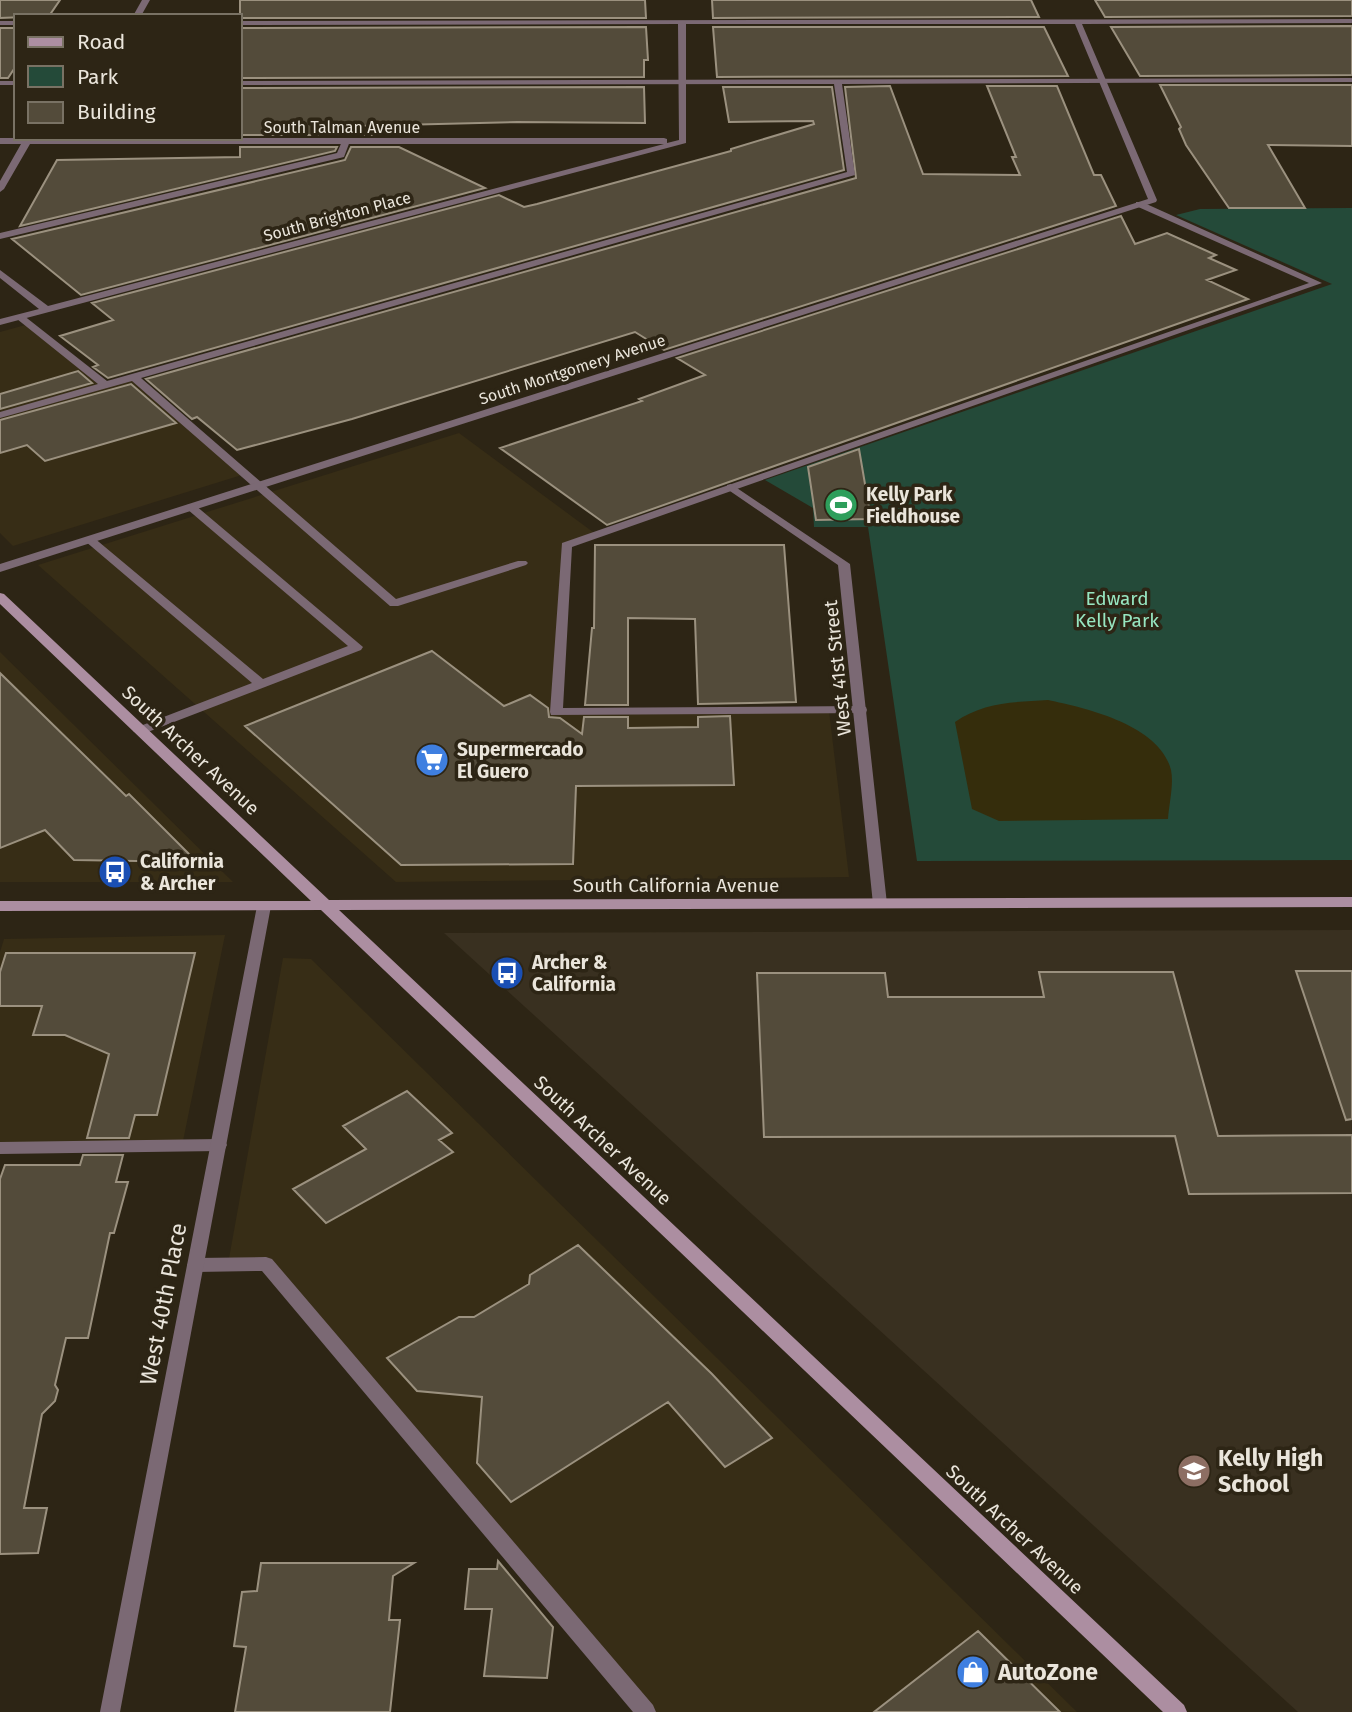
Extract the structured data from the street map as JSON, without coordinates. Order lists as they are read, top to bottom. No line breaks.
{"streets":{"main road":["South Archer Avenue","South California Avenue"],"street":["South Talman Avenue","South Brighton Place","South Montgomery Avenue","West 41st Street","West 40th Place"]},"crossings":[["South Talman Avenue","South Brighton Place"],["West 41st Street","South California Avenue"],["South Archer Avenue","South California Avenue"],["South California Avenue","West 40th Place"]],"parks":["Edward Kelly Park"],"places":{"sports":["Kelly Park Fieldhouse"],"supermarket":["Supermercado El Guero"],"bus stop":["California & Archer","Archer & California"],"school or university":["Kelly High School"],"shop":["AutoZone"]},"legend":["Road","Park","Building"]}
